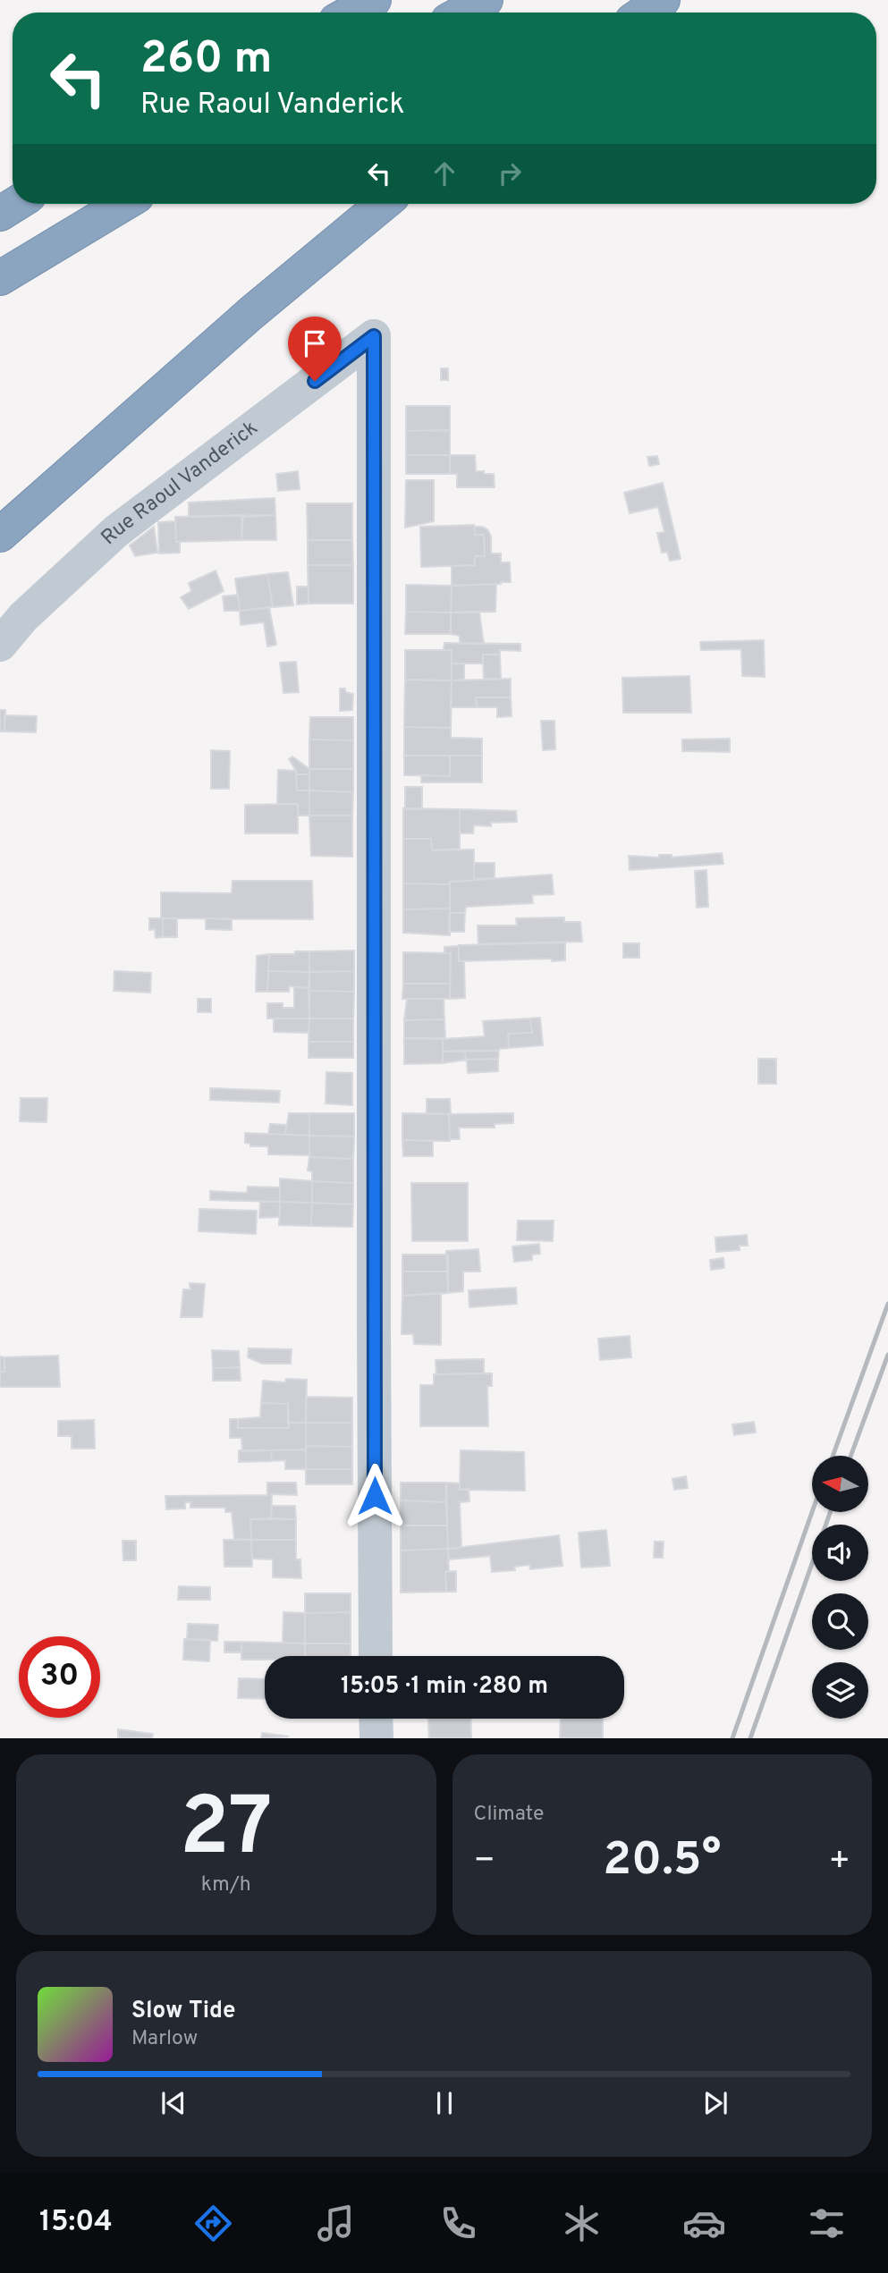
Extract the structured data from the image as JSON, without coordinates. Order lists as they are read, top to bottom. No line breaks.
{"streets":{"street":["Rue Raoul Vanderick"]},"north":"left","page":{"turn":["260 m","Rue Raoul Vanderick"],"limit":"30","trip":"15:05 · 1 min · 280 m","tile":[["27","km/h"],"Climate"],"heat":["−","20.5°","+"],"song":["Slow Tide","Marlow"],"tabs":"15:04"}}
